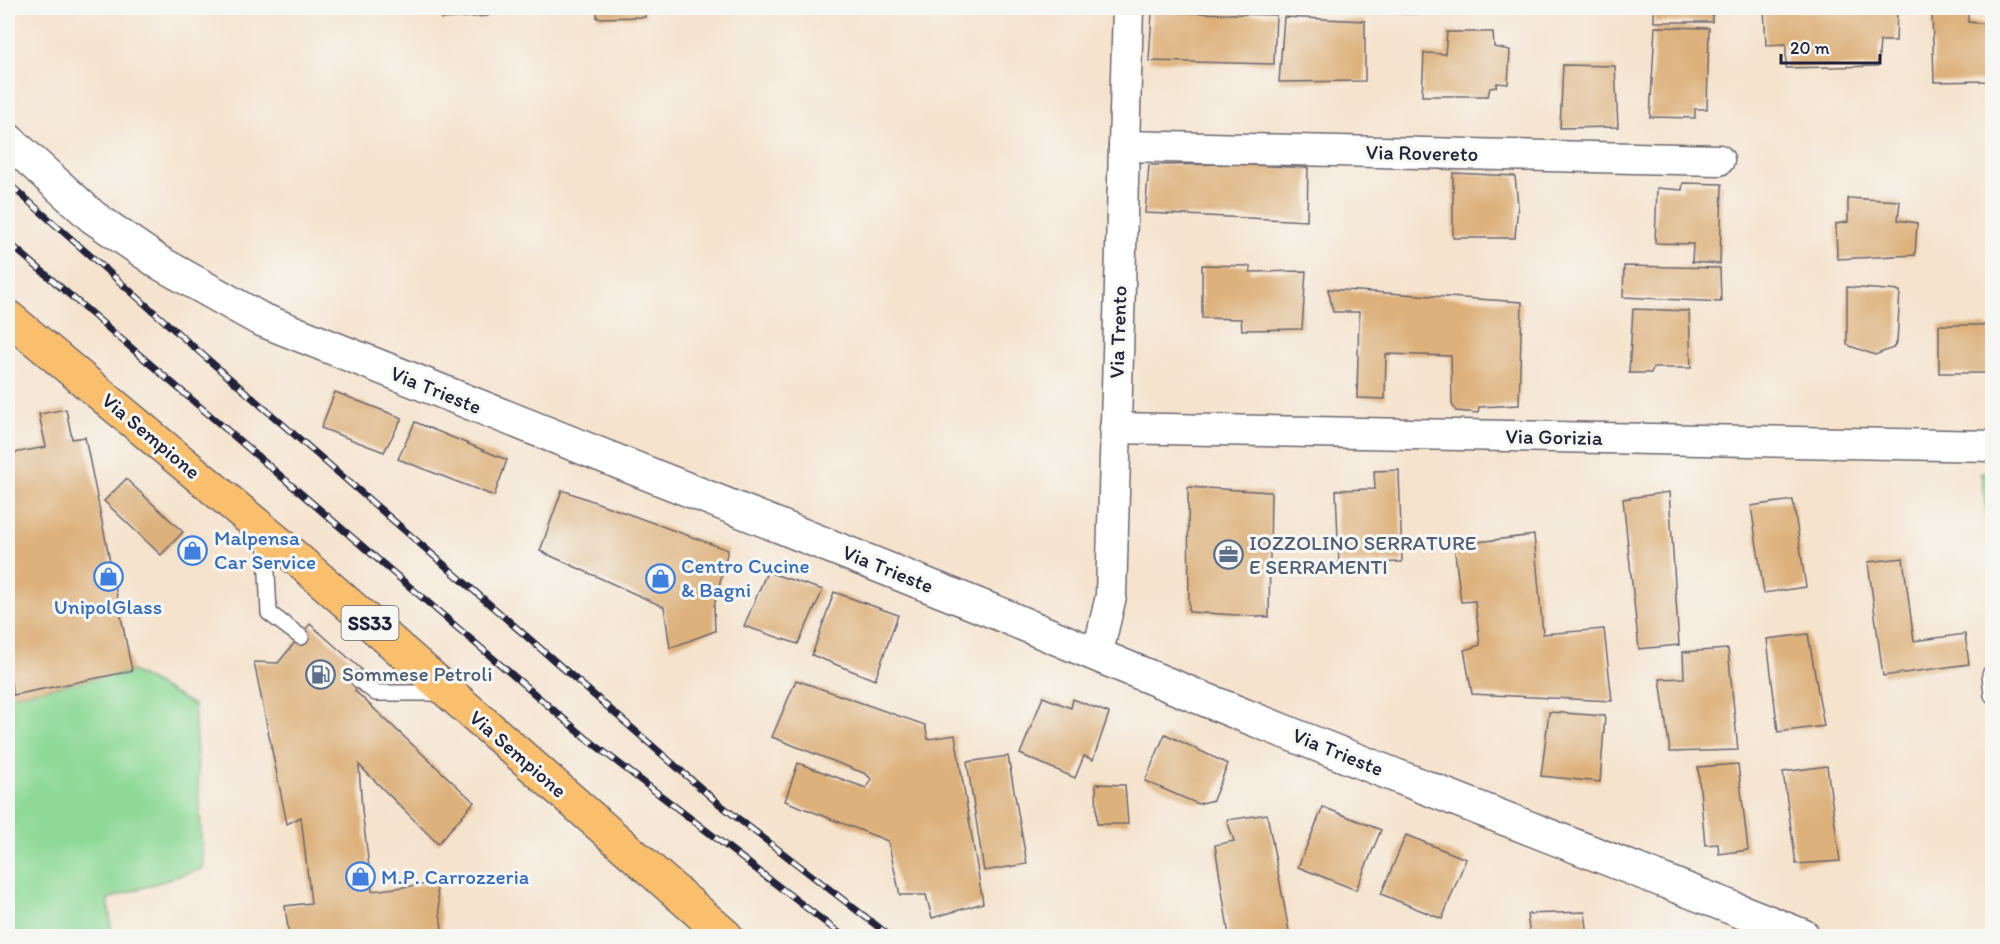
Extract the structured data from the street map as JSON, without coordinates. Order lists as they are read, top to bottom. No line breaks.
{"streets":{"main road":["Via Sempione","SS33"],"street":["Via Rovereto","Via Trento","Via Trieste","Via Gorizia"]},"crossings":[["Via Rovereto","Via Trento"],["Via Trento","Via Trieste"],["Via Trento","Via Gorizia"]],"places":{"shop":["Malpensa Car Service","UnipolGlass","Centro Cucine & Bagni","M.P. Carrozzeria"],"office":["IOZZOLINO SERRATURE E SERRAMENTI"],"fuel station":["Sommese Petroli"]},"scale_bar":"20 m"}
